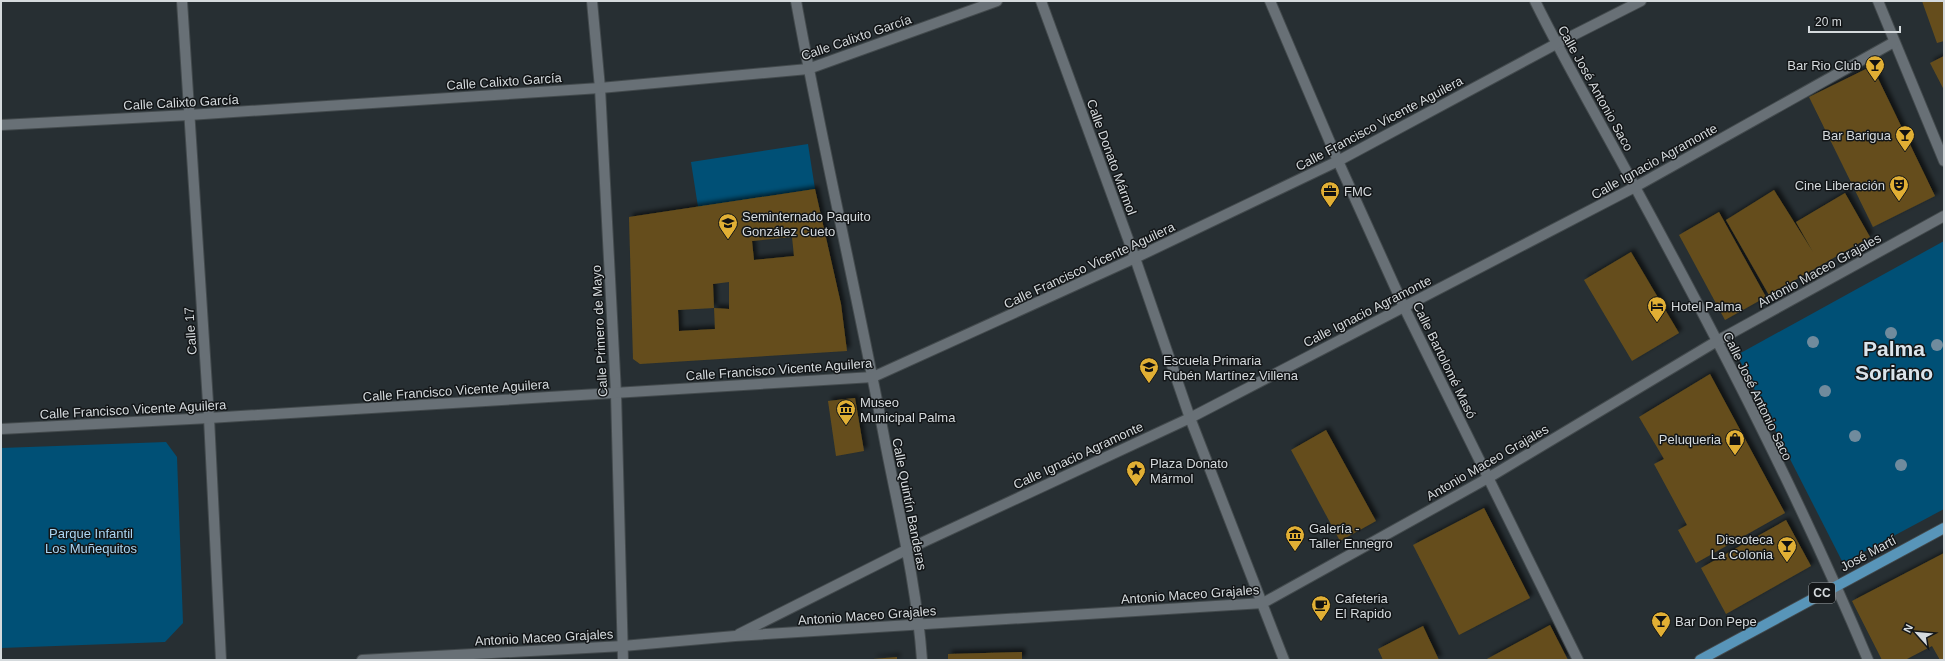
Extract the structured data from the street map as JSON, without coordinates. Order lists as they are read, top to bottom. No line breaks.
{"streets":{"main road":["José Martí","CC"],"street":["Calle Calixto García","Calle José Antonio Saco","Calle Francisco Vicente Aguilera","Calle Donato Mármol","Calle Ignacio Agramonte","Antonio Maceo Grajales","Calle 17","Calle Primero de Mayo","Calle Bartolomé Masó","Calle Quintín Banderas"]},"crossings":[["Calle Calixto García","Calle 17"],["Calle Calixto García","Calle Primero de Mayo"],["Calle Calixto García","Calle Quintín Banderas"],["Calle José Antonio Saco","Calle Francisco Vicente Aguilera"],["Calle José Antonio Saco","Calle Ignacio Agramonte"],["Calle José Antonio Saco","Antonio Maceo Grajales"],["Calle José Antonio Saco","José Martí"],["Calle Francisco Vicente Aguilera","Calle Donato Mármol"],["Calle Francisco Vicente Aguilera","Calle 17"],["Calle Francisco Vicente Aguilera","Calle Primero de Mayo"],["Calle Francisco Vicente Aguilera","Calle Bartolomé Masó"],["Calle Francisco Vicente Aguilera","Calle Quintín Banderas"],["Calle Donato Mármol","Calle Ignacio Agramonte"],["Calle Donato Mármol","Antonio Maceo Grajales"],["Calle Ignacio Agramonte","Antonio Maceo Grajales"],["Calle Ignacio Agramonte","Calle Bartolomé Masó"],["Calle Ignacio Agramonte","Calle Quintín Banderas"],["Antonio Maceo Grajales","Calle Primero de Mayo"],["Antonio Maceo Grajales","Calle Bartolomé Masó"],["Antonio Maceo Grajales","Calle Quintín Banderas"]],"districts":["Palma Soriano"],"parks":["Parque Infantil Los Muñequitos"],"places":{"bar":["Bar Rio Club","Bar Barigua","Discoteca La Colonia","Bar Don Pepe"],"theatre":["Cine Liberación"],"office":["FMC"],"school or university":["Seminternado Paquito González Cueto","Escuela Primaria Rubén Martínez Villena"],"hotel":["Hotel Palma"],"museum":["Museo Municipal Palma","Galería - Taller Ennegro"],"shop":["Peluqueria"],"place":["Plaza Donato Mármol"],"cafe":["Cafeteria El Rapido"]},"scale_bar":"20 m","north":"top left"}
